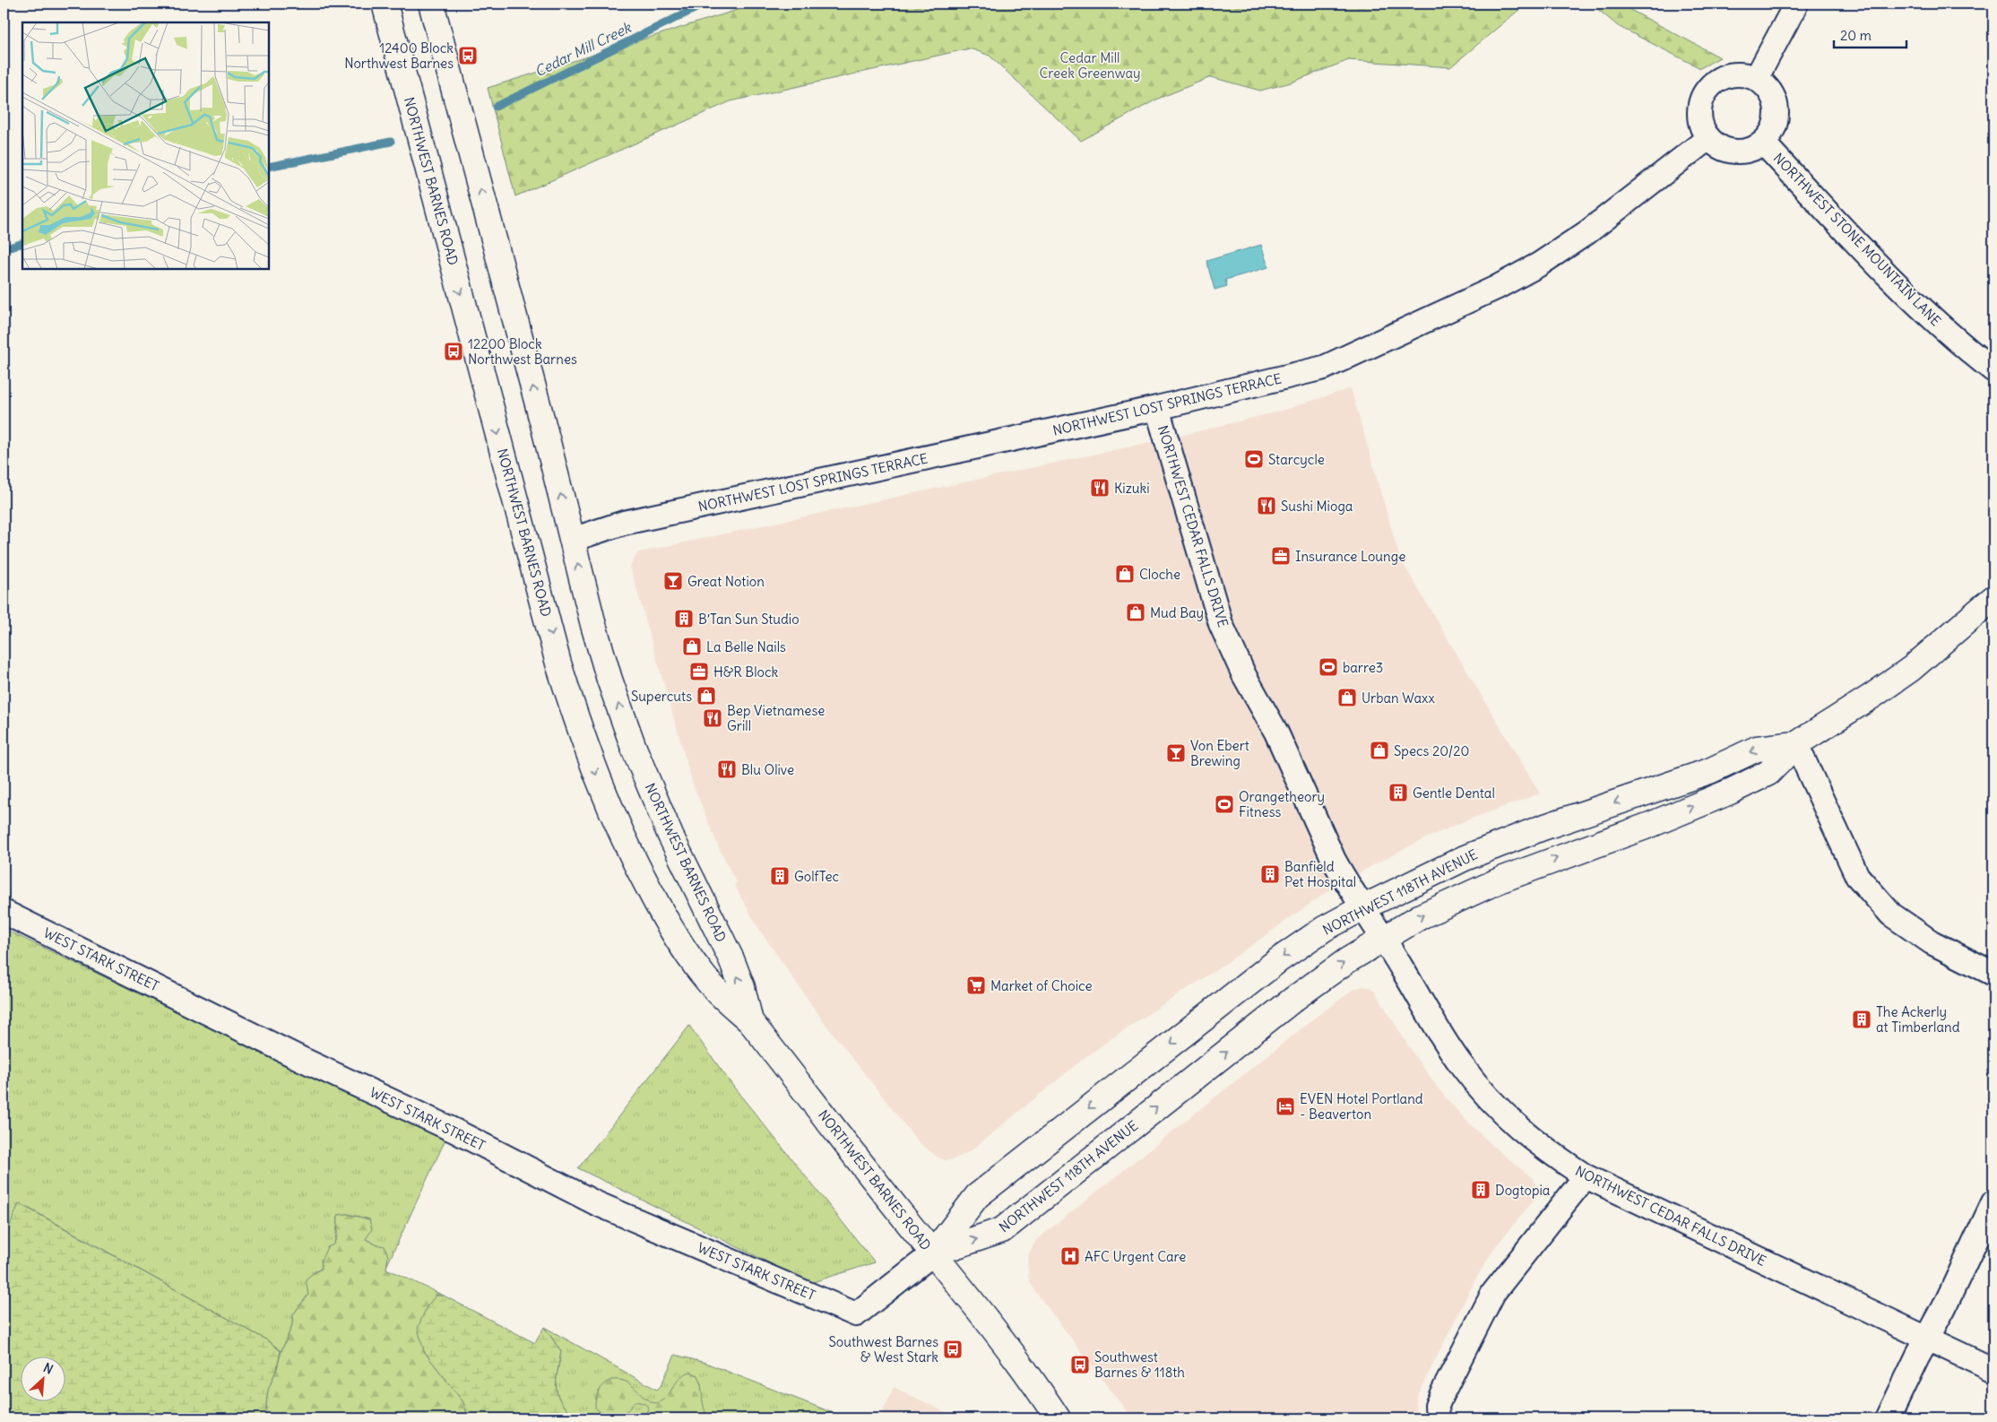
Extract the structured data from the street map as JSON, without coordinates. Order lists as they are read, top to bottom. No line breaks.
{"streets":{"main road":["NORTHWEST BARNES ROAD","NORTHWEST 118TH AVENUE"],"street":["NORTHWEST STONE MOUNTAIN LANE","NORTHWEST LOST SPRINGS TERRACE","NORTHWEST CEDAR FALLS DRIVE","WEST STARK STREET"]},"crossings":[["NORTHWEST BARNES ROAD","NORTHWEST LOST SPRINGS TERRACE"],["NORTHWEST BARNES ROAD","NORTHWEST 118TH AVENUE"],["NORTHWEST BARNES ROAD","WEST STARK STREET"],["NORTHWEST STONE MOUNTAIN LANE","NORTHWEST LOST SPRINGS TERRACE"],["NORTHWEST LOST SPRINGS TERRACE","NORTHWEST CEDAR FALLS DRIVE"],["NORTHWEST CEDAR FALLS DRIVE","NORTHWEST 118TH AVENUE"],["NORTHWEST 118TH AVENUE","WEST STARK STREET"]],"water":["Cedar Mill Creek"],"parks":["Cedar Mill Creek Greenway"],"places":{"bus stop":["12400 Block Northwest Barnes","12200 Block Northwest Barnes","Southwest Barnes & West Stark","Southwest Barnes & 118th"],"sports":["Starcycle","barre3","Orangetheory Fitness"],"restaurant":["Kizuki","Sushi Mioga","Bep Vietnamese Grill","Blu Olive"],"office":["Insurance Lounge","H&R Block"],"shop":["Cloche","Mud Bay","La Belle Nails","Supercuts","Urban Waxx","Specs 20/20"],"bar":["Great Notion","Von Ebert Brewing"],"building":["B’Tan Sun Studio","Gentle Dental","Banfield Pet Hospital","GolfTec","The Ackerly at Timberland","Dogtopia"],"supermarket":["Market of Choice"],"hotel":["EVEN Hotel Portland - Beaverton"],"hospital":["AFC Urgent Care"]},"scale_bar":"20 m","north":"top right"}
